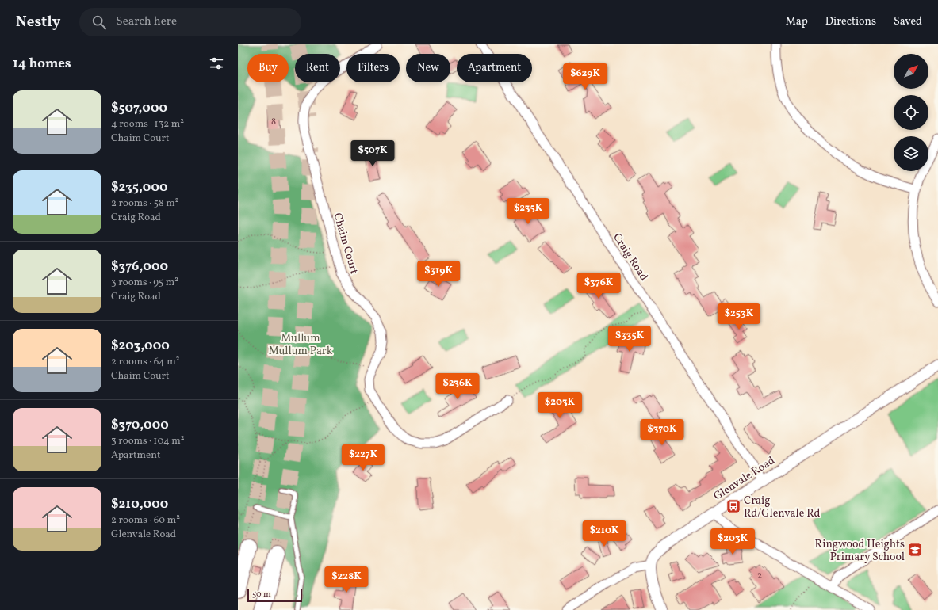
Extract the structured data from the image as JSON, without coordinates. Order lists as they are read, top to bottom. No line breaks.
{"streets":{"street":["Chaim Court","Craig Road","Glenvale Road"]},"crossings":[["Craig Road","Glenvale Road"]],"parks":["Mullum Mullum Park"],"places":{"bus stop":["Craig Rd/Glenvale Rd"],"school or university":["Ringwood Heights Primary School"]},"house_numbers":["8","2"],"scale_bar":"50 m","north":"top right","page":{"header":"Nestly","search":"Search here","nav":["Map","Directions","Saved"],"heading":"14 homes","chip":["Buy","Rent","Filters","New","Apartment"],"price":["$629K","$507K","$235K","$319K","$376K","$253K","$335K","$236K","$203K","$370K","$227K","$210K","$203K","$228K"],"list":[{"name":"$507,000","note":"4 rooms · 132 m² · Chaim Court"},{"name":"$235,000","note":"2 rooms · 58 m² · Craig Road"},{"name":"$376,000","note":"3 rooms · 95 m² · Craig Road"},{"name":"$203,000","note":"2 rooms · 64 m² · Chaim Court"},{"name":"$370,000","note":"3 rooms · 104 m² · Apartment"},{"name":"$210,000","note":"2 rooms · 60 m² · Glenvale Road"}],"scale":"50 m"}}
